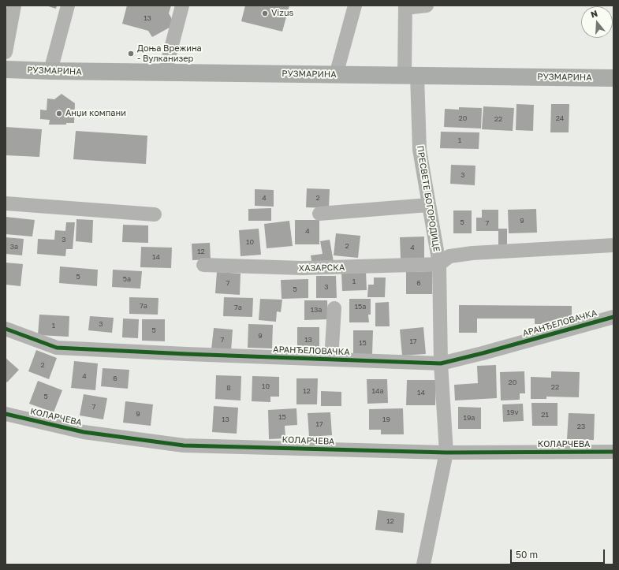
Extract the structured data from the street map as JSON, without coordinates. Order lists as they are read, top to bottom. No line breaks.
{"streets":{"main road":["РУЗМАРИНА"],"street":["ПРЕСВЕТЕ БОГОРОДИЦЕ","ХАЗАРСКА","АРАНЂЕЛОВАЧКА","КОЛАРЧЕВА"]},"crossings":[["РУЗМАРИНА","ПРЕСВЕТЕ БОГОРОДИЦЕ"],["ПРЕСВЕТЕ БОГОРОДИЦЕ","ХАЗАРСКА"],["ПРЕСВЕТЕ БОГОРОДИЦЕ","АРАНЂЕЛОВАЧКА"],["ПРЕСВЕТЕ БОГОРОДИЦЕ","КОЛАРЧЕВА"]],"places":["Vizus","Доња Врежина - Вулканизер","Анџи компани"],"house_numbers":["13","20","24","22","1","3","4","2","9","5","7","4","3","10","2","3a","4","12","14","5","5a","1","7","6","3","5","7a","15a","7a","13a","3","1","5","9","7","13","17","15","2","4","6","20","10","22","8","12","14a","14","5","7","19v","9","21","15","19a","13","19","17","23","12"],"scale_bar":"50 m","north":"top"}
